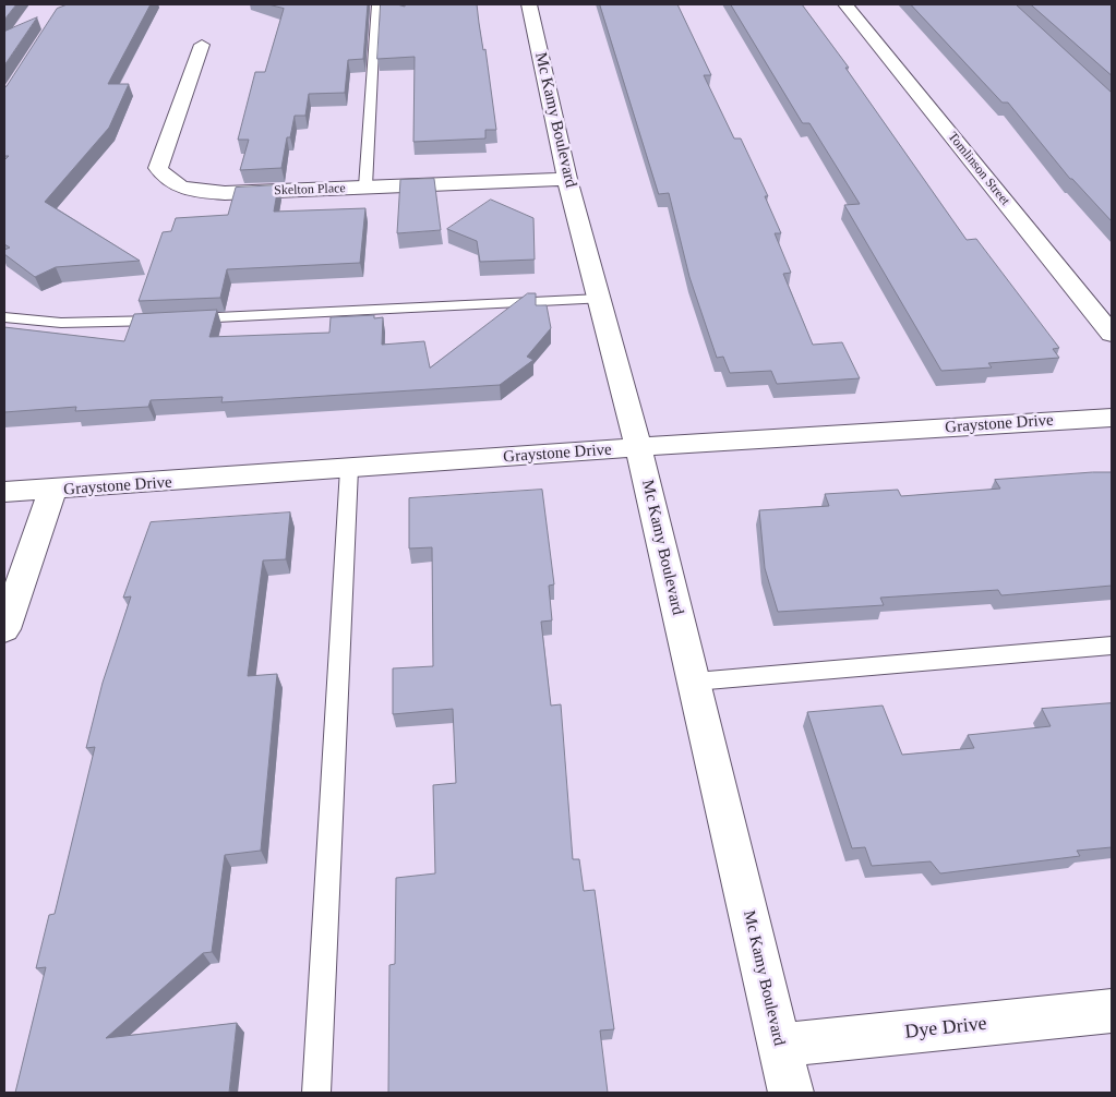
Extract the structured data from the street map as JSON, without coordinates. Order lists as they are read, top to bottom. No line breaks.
{"streets":{"street":["Mc Kamy Boulevard","Tomlinson Street","Skelton Place","Graystone Drive","Dye Drive"]},"crossings":[["Mc Kamy Boulevard","Skelton Place"],["Mc Kamy Boulevard","Graystone Drive"],["Mc Kamy Boulevard","Dye Drive"]]}
